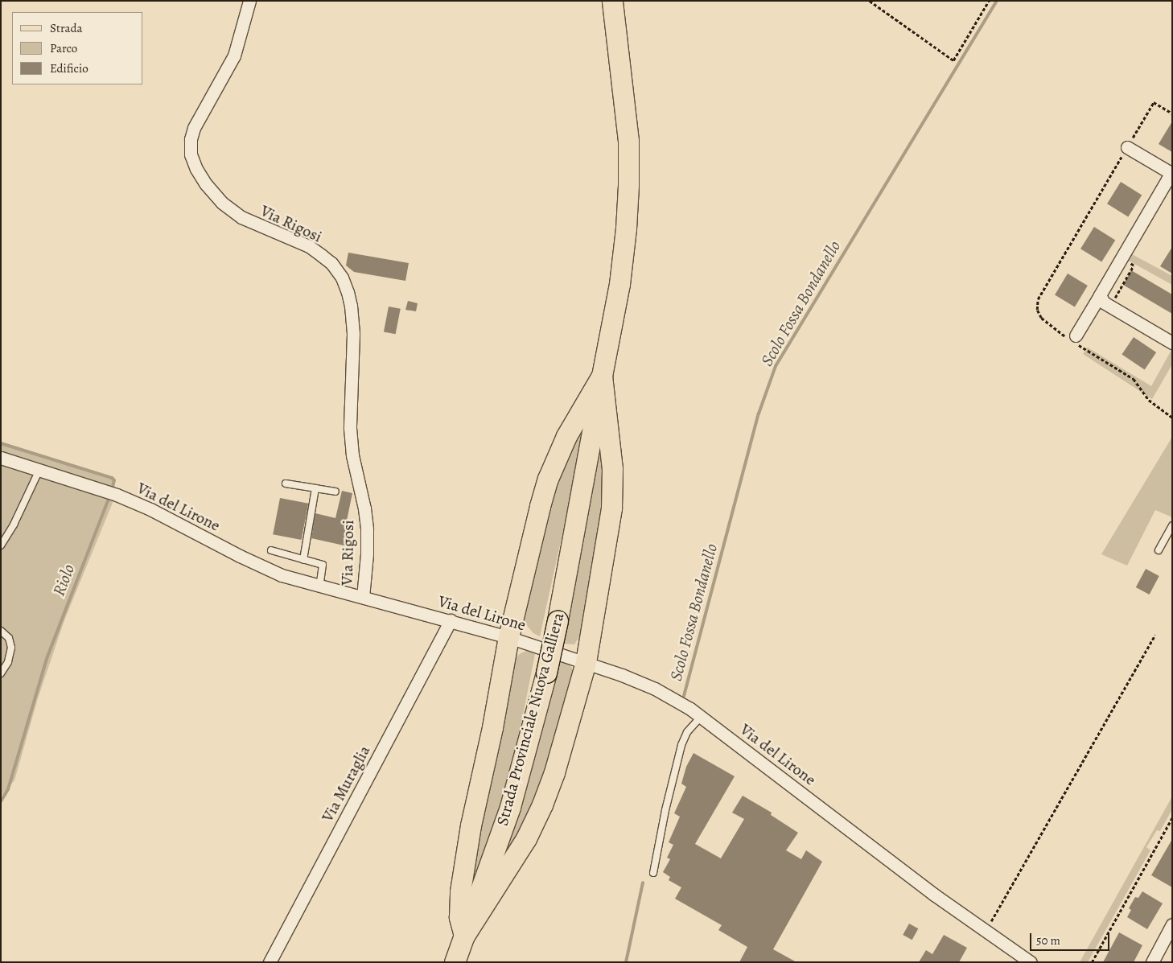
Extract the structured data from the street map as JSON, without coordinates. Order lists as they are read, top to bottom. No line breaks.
{"streets":{"main road":["Strada Provinciale Nuova Galliera"],"street":["Via Rigosi","Via del Lirone","Via Muraglia"]},"crossings":[["Via Rigosi","Via del Lirone"],["Via del Lirone","Via Muraglia"]],"water":["Scolo Fossa Bondanello","Riolo"],"legend":["Strada","Parco","Edificio"],"scale_bar":"50 m"}
